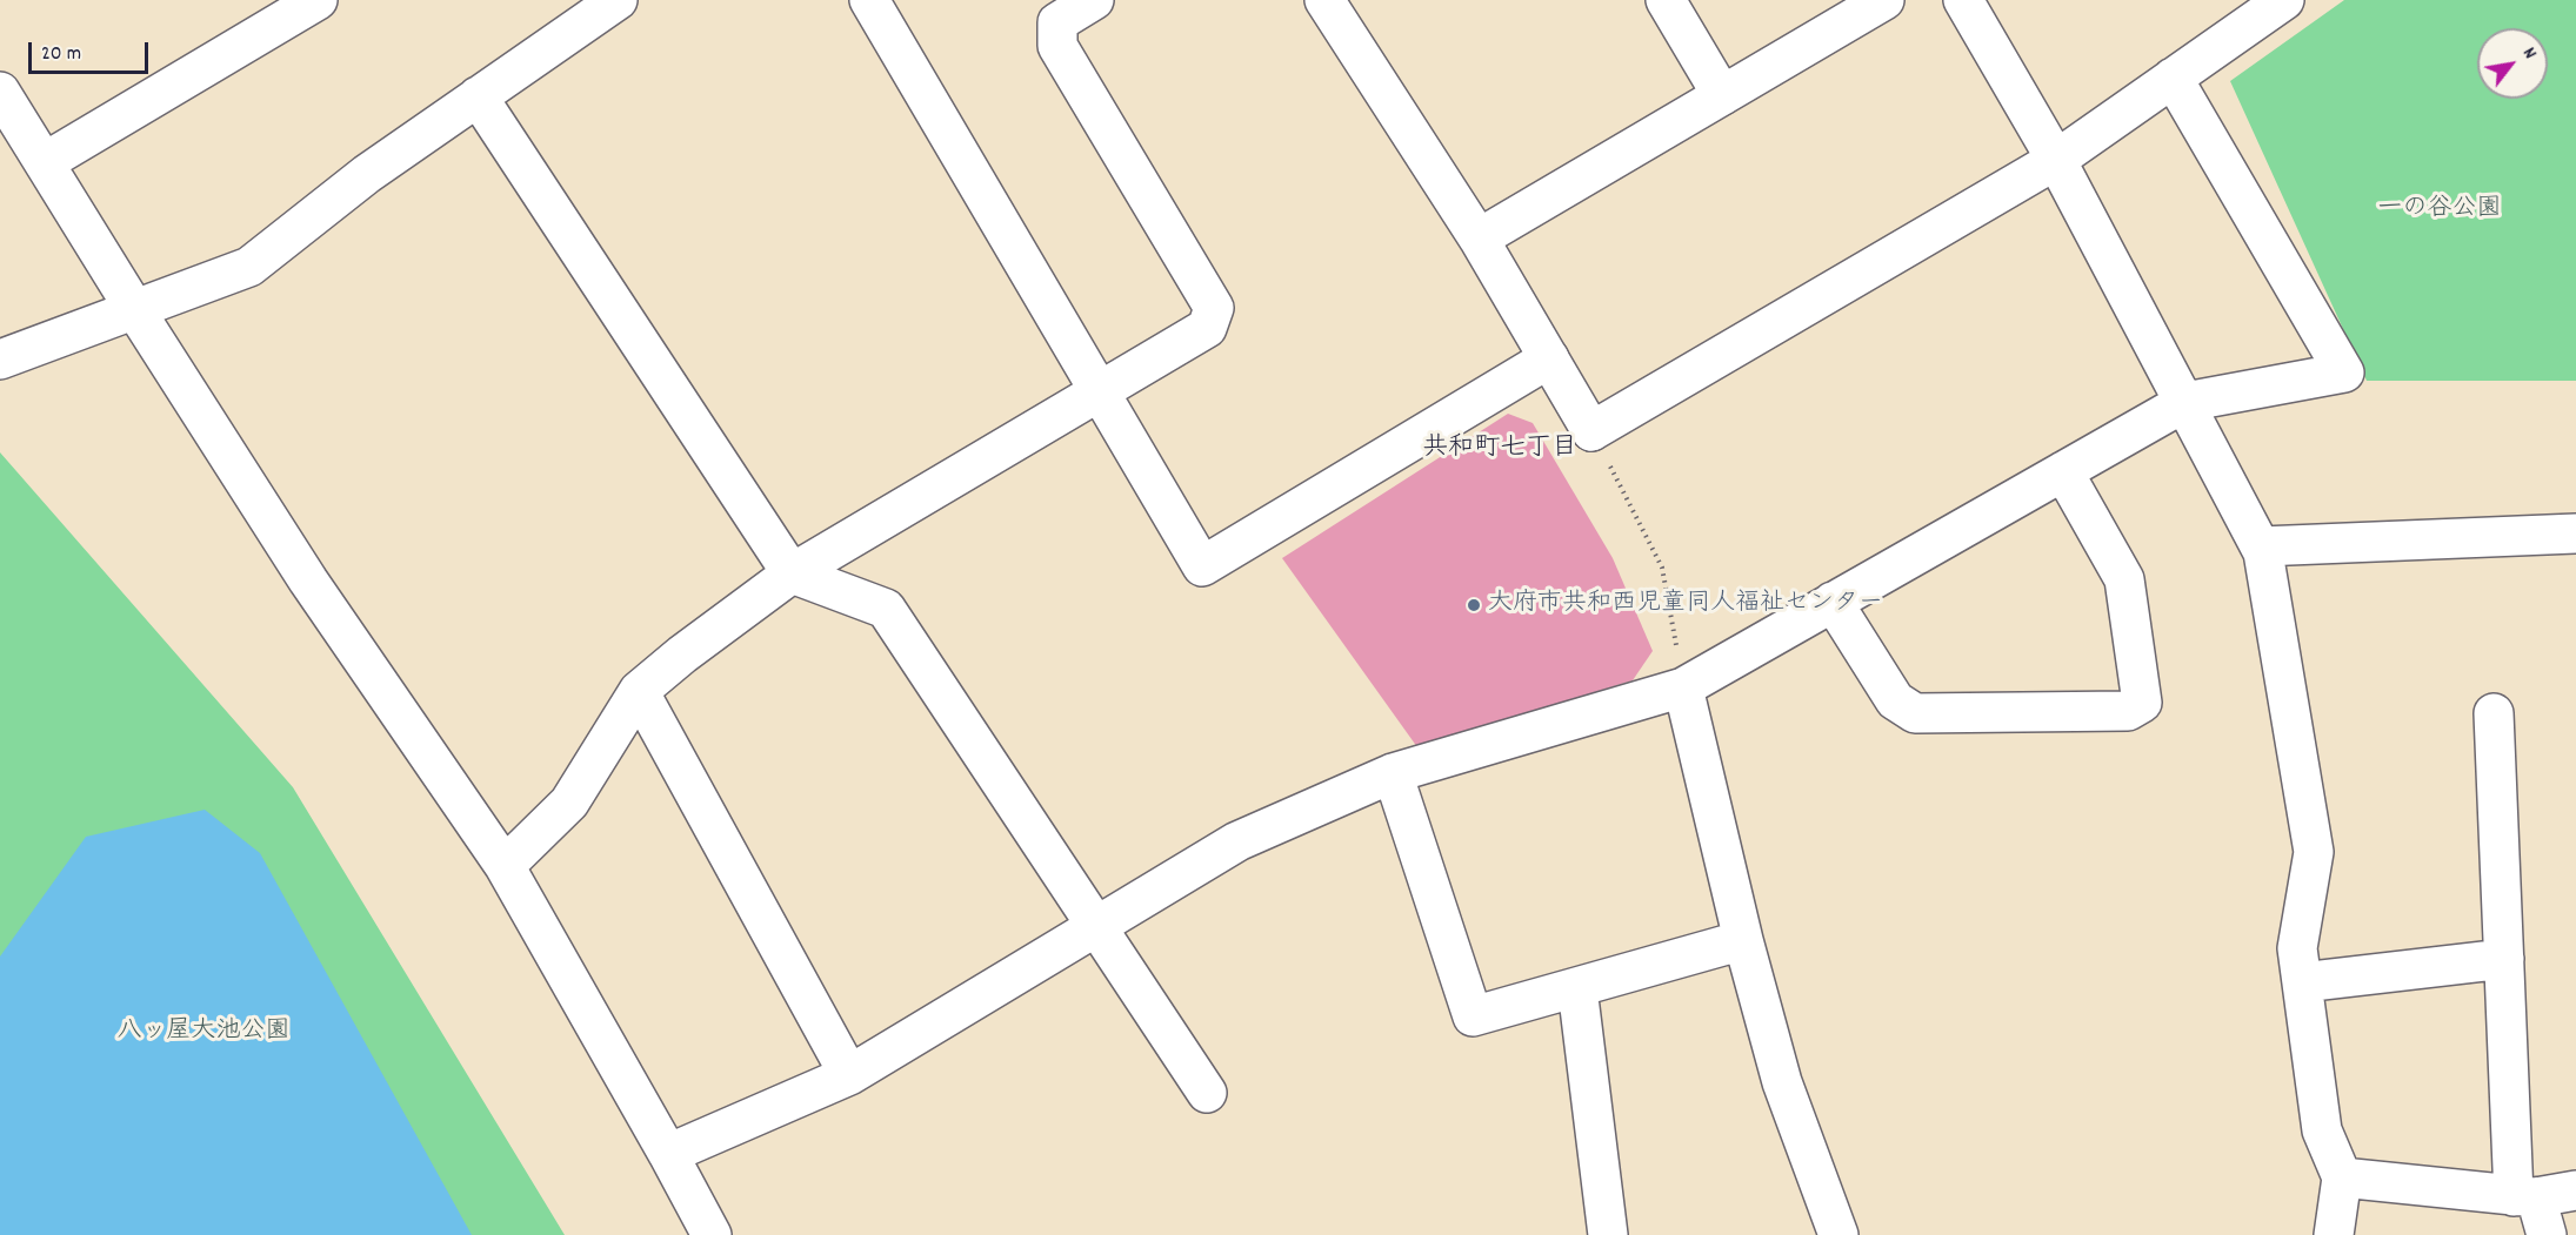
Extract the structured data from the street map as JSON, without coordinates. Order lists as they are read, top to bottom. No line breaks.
{"districts":["共和町七丁目"],"parks":["一の谷公園","八ッ屋大池公園"],"places":["大府市共和西児童同人福祉センター"],"scale_bar":"20 m","north":"top right"}
